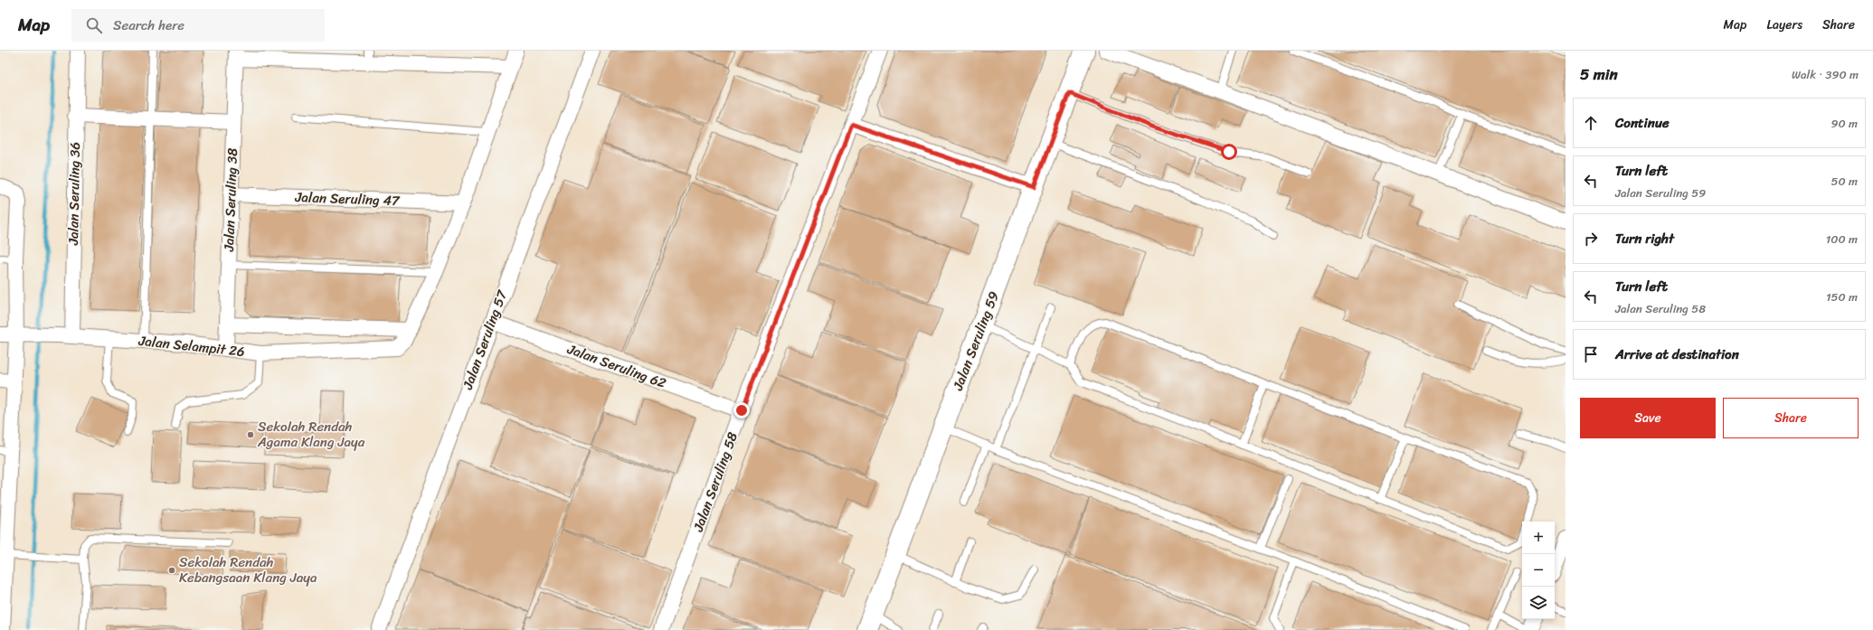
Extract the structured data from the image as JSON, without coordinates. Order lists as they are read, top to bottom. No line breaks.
{"streets":{"main road":["Jalan Seruling 59"],"street":["Jalan Seruling 36","Jalan Seruling 47","Jalan Seruling 38","Jalan Seruling 57","Jalan Selampit 26","Jalan Seruling 62","Jalan Seruling 58"]},"crossings":[["Jalan Seruling 36","Jalan Selampit 26"],["Jalan Seruling 47","Jalan Seruling 38"],["Jalan Seruling 38","Jalan Selampit 26"],["Jalan Seruling 57","Jalan Seruling 62"],["Jalan Seruling 62","Jalan Seruling 58"]],"places":["Sekolah Rendah Agama Klang Jaya","Sekolah Rendah Kebangsaan Klang Jaya"],"page":{"header":"Map","search":"Search here","nav":["Map","Layers","Share"],"heading":["5 min","Walk · 390 m"],"list":[["Continue","90 m"],["Turn left","Jalan Seruling 59","50 m"],["Turn right","100 m"],["Turn left","Jalan Seruling 58","150 m"],"Arrive at destination"],"buttons":["Save","Share"],"map_buttons":["+","−"]}}
